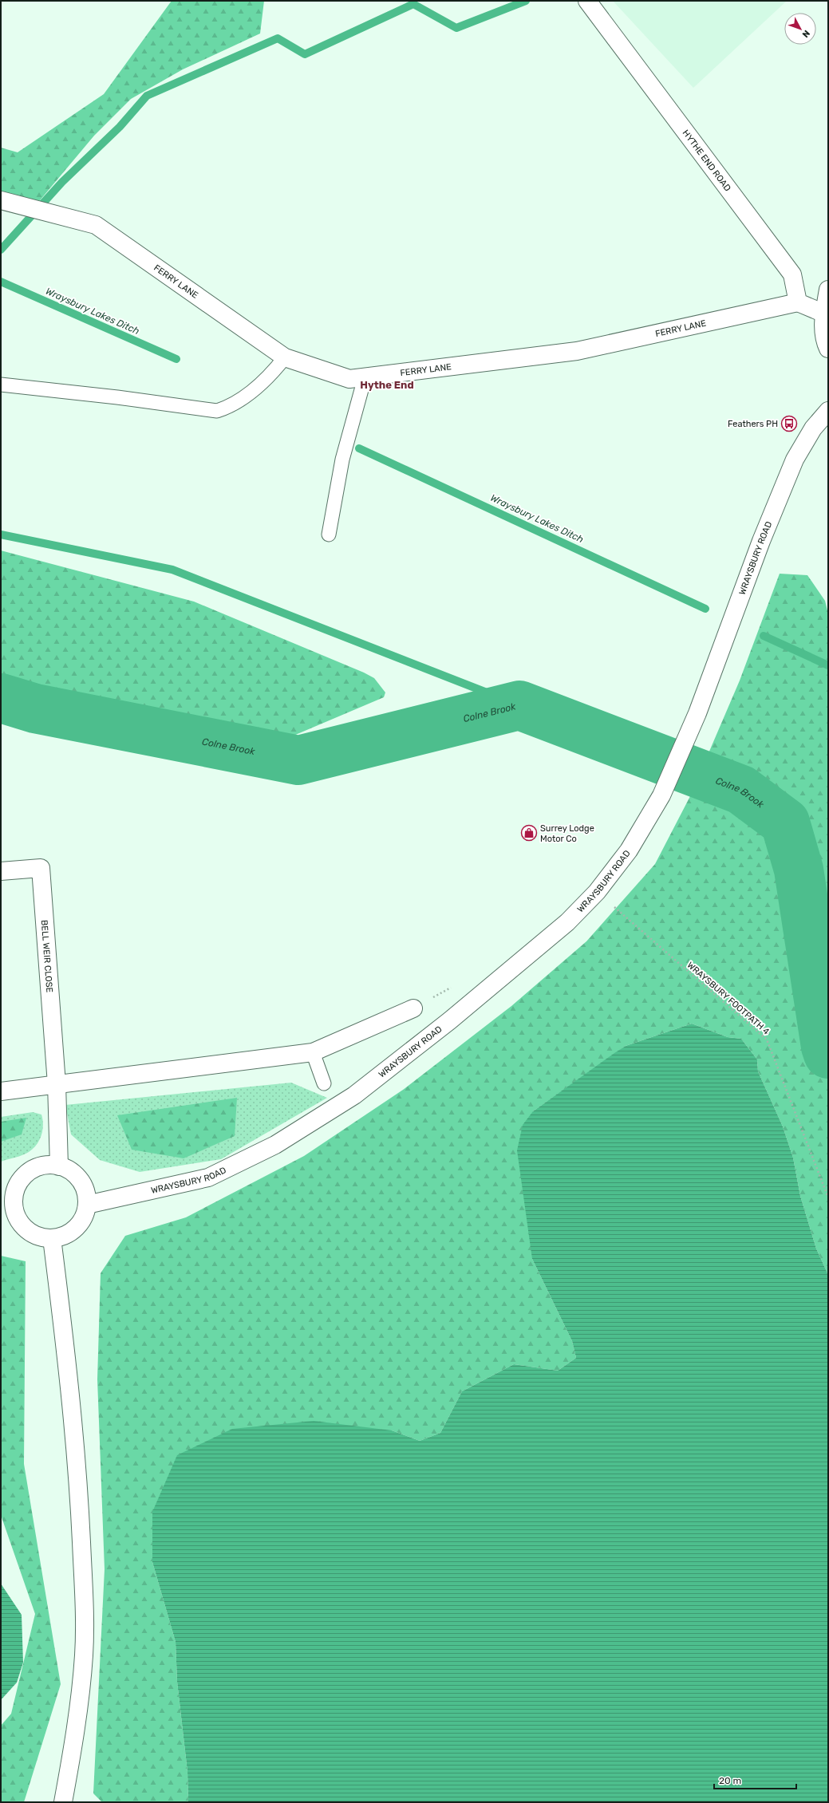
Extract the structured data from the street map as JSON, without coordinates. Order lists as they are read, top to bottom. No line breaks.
{"streets":{"street":["HYTHE END ROAD","FERRY LANE","WRAYSBURY ROAD","BELL WEIR CLOSE"],"path":["WRAYSBURY FOOTPATH 4"]},"crossings":[["HYTHE END ROAD","FERRY LANE"],["WRAYSBURY ROAD","WRAYSBURY FOOTPATH 4"]],"districts":["Hythe End"],"water":["Wraysbury Lakes Ditch","Colne Brook"],"places":{"bus stop":["Feathers PH"],"shop":["Surrey Lodge Motor Co"]},"scale_bar":"20 m","north":"bottom right"}
